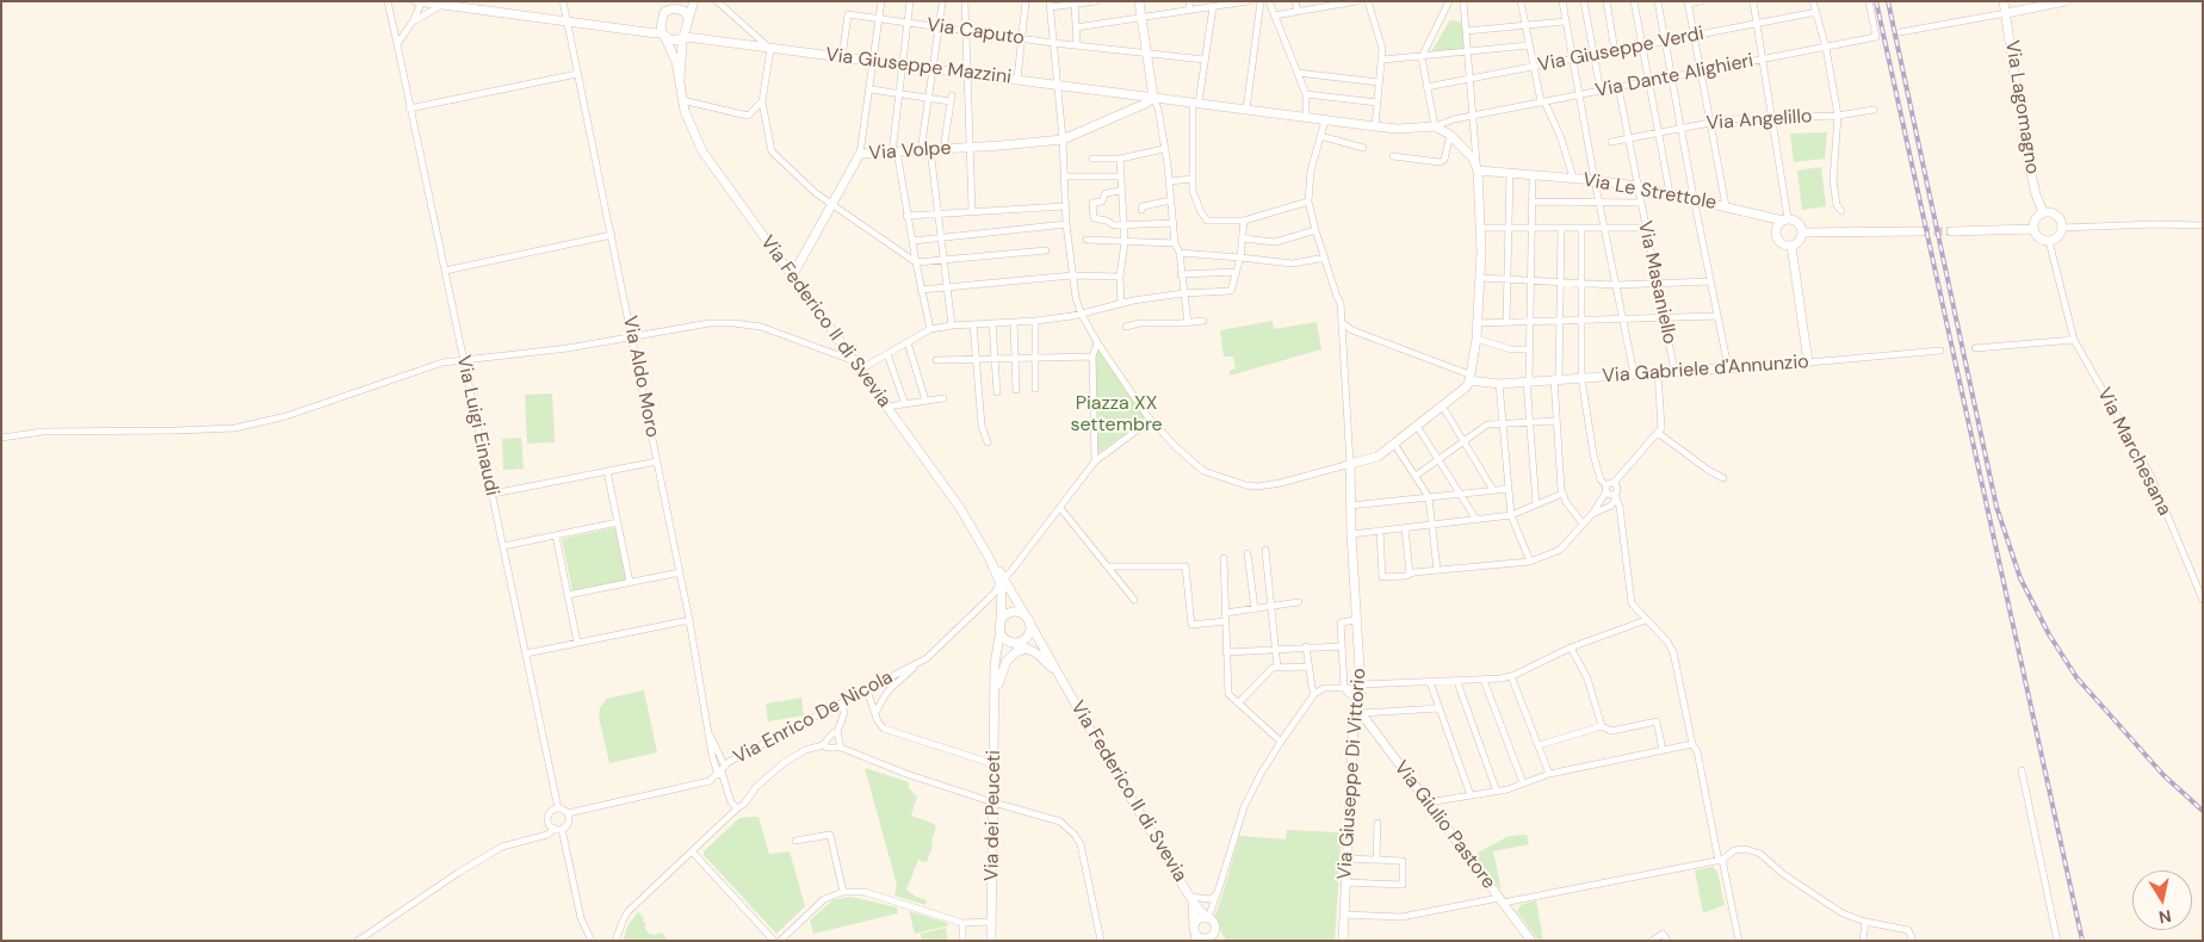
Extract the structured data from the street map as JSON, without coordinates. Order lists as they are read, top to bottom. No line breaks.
{"streets":{"main road":["Via Giuseppe Mazzini","Via Lagomagno","Via Volpe","Via Le Strettole","Via Federico II di Svevia","Via Gabriele d'Annunzio","Via Giuseppe Di Vittorio","Via dei Peuceti","Via Giulio Pastore"],"street":["Via Caputo","Via Giuseppe Verdi","Via Dante Alighieri","Via Angelillo","Via Masaniello","Via Aldo Moro","Via Luigi Einaudi","Via Marchesana","Via Enrico De Nicola"]},"crossings":[["Via Caputo","Via Giuseppe Mazzini"],["Via Giuseppe Mazzini","Via Dante Alighieri"],["Via Giuseppe Mazzini","Via Volpe"],["Via Giuseppe Mazzini","Via Federico II di Svevia"],["Via Dante Alighieri","Via Masaniello"],["Via Angelillo","Via Masaniello"],["Via Volpe","Via Federico II di Svevia"],["Via Le Strettole","Via Masaniello"],["Via Masaniello","Via Gabriele d'Annunzio"],["Via Federico II di Svevia","Via Enrico De Nicola"],["Via Federico II di Svevia","Via dei Peuceti"],["Via Aldo Moro","Via Enrico De Nicola"],["Via Luigi Einaudi","Via Enrico De Nicola"],["Via Giuseppe Di Vittorio","Via Giulio Pastore"]],"parks":["Piazza XX settembre"],"north":"bottom"}
